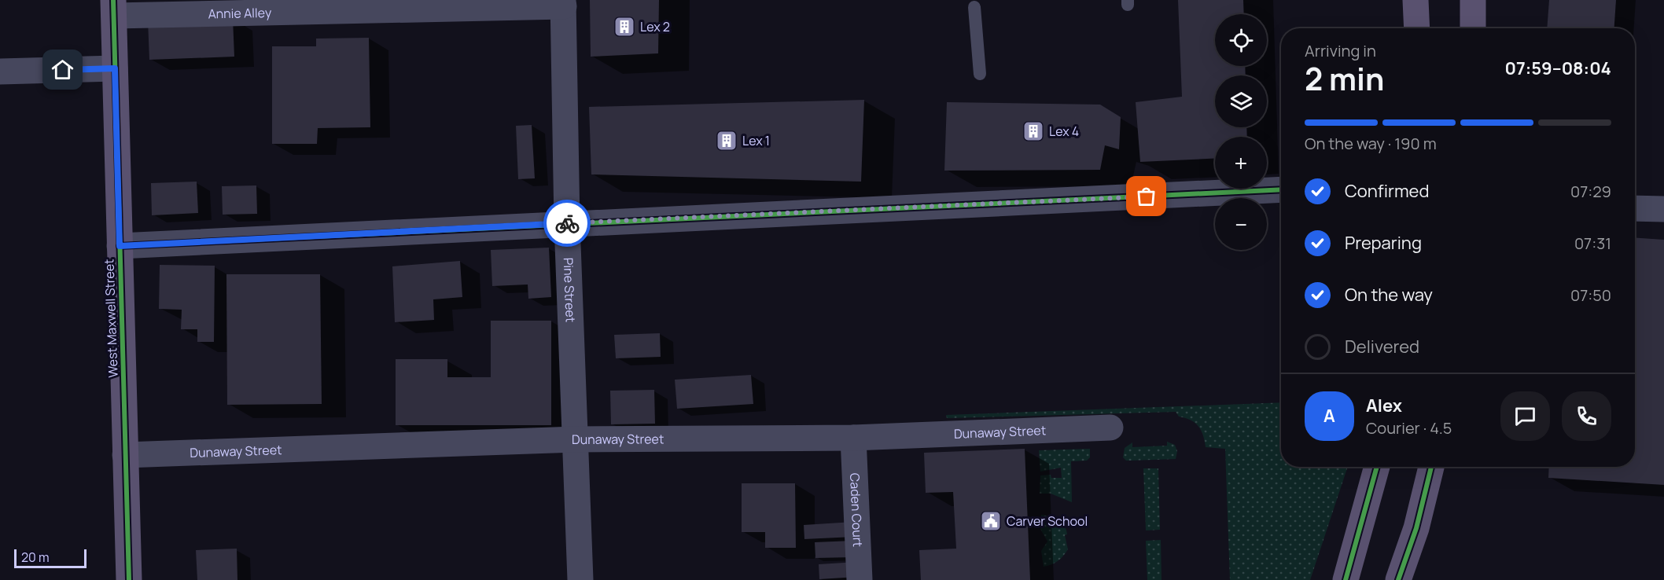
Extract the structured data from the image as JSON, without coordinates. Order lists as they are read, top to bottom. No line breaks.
{"streets":{"main road":["West Maxwell Street"],"street":["Annie Alley","Pine Street","Dunaway Street","Caden Court"]},"crossings":[["Annie Alley","Pine Street"],["Annie Alley","West Maxwell Street"],["Pine Street","Dunaway Street"],["West Maxwell Street","Dunaway Street"],["Dunaway Street","Caden Court"]],"places":{"building":["Lex 2","Lex 4","Lex 1"],"public building":["Carver School"]},"scale_bar":"20 m","page":{"map_buttons":["+","−"],"heading":["2 min","Arriving in","07:59–08:04"],"panel":["Alex","Courier · 4.5"],"bar":"On the way · 190 m","list":[["Confirmed","07:29"],["Preparing","07:31"],["On the way","07:50"],"Delivered"],"round":"A","scale":"20 m"}}
